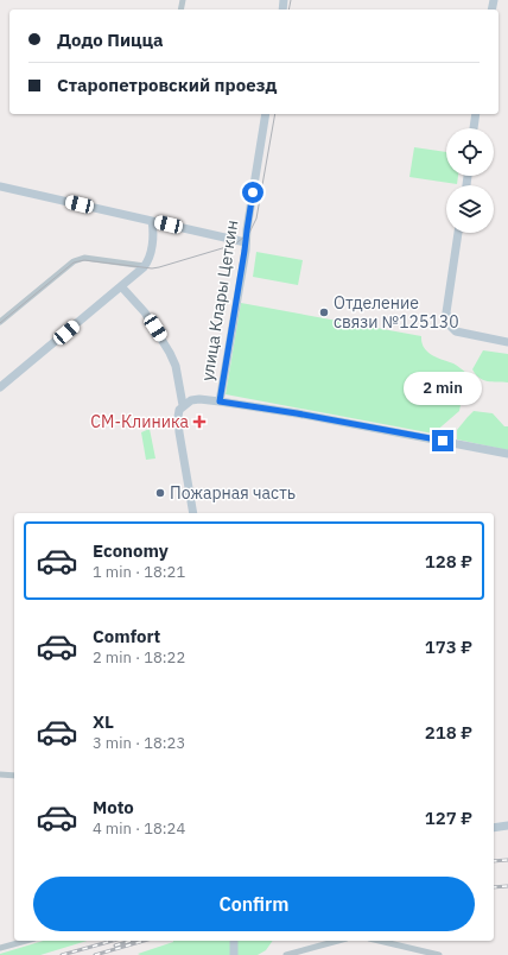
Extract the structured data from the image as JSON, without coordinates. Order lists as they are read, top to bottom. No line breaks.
{"streets":{"street":["улица Клары Цеткин"]},"places":{"other":["Отделение связи №125130","Пожарная часть"],"health":["СМ-Клиника"]},"page":{"banner":["Додо Пицца","Старопетровский проезд"],"bubble":"2 min","list":[{"name":"Economy","note":"1 min · 18:21","value":"128 ₽"},{"name":"Comfort","note":"2 min · 18:22","value":"173 ₽"},{"name":"XL","note":"3 min · 18:23","value":"218 ₽"},{"name":"Moto","note":"4 min · 18:24","value":"127 ₽"}],"buttons":"Confirm"}}
